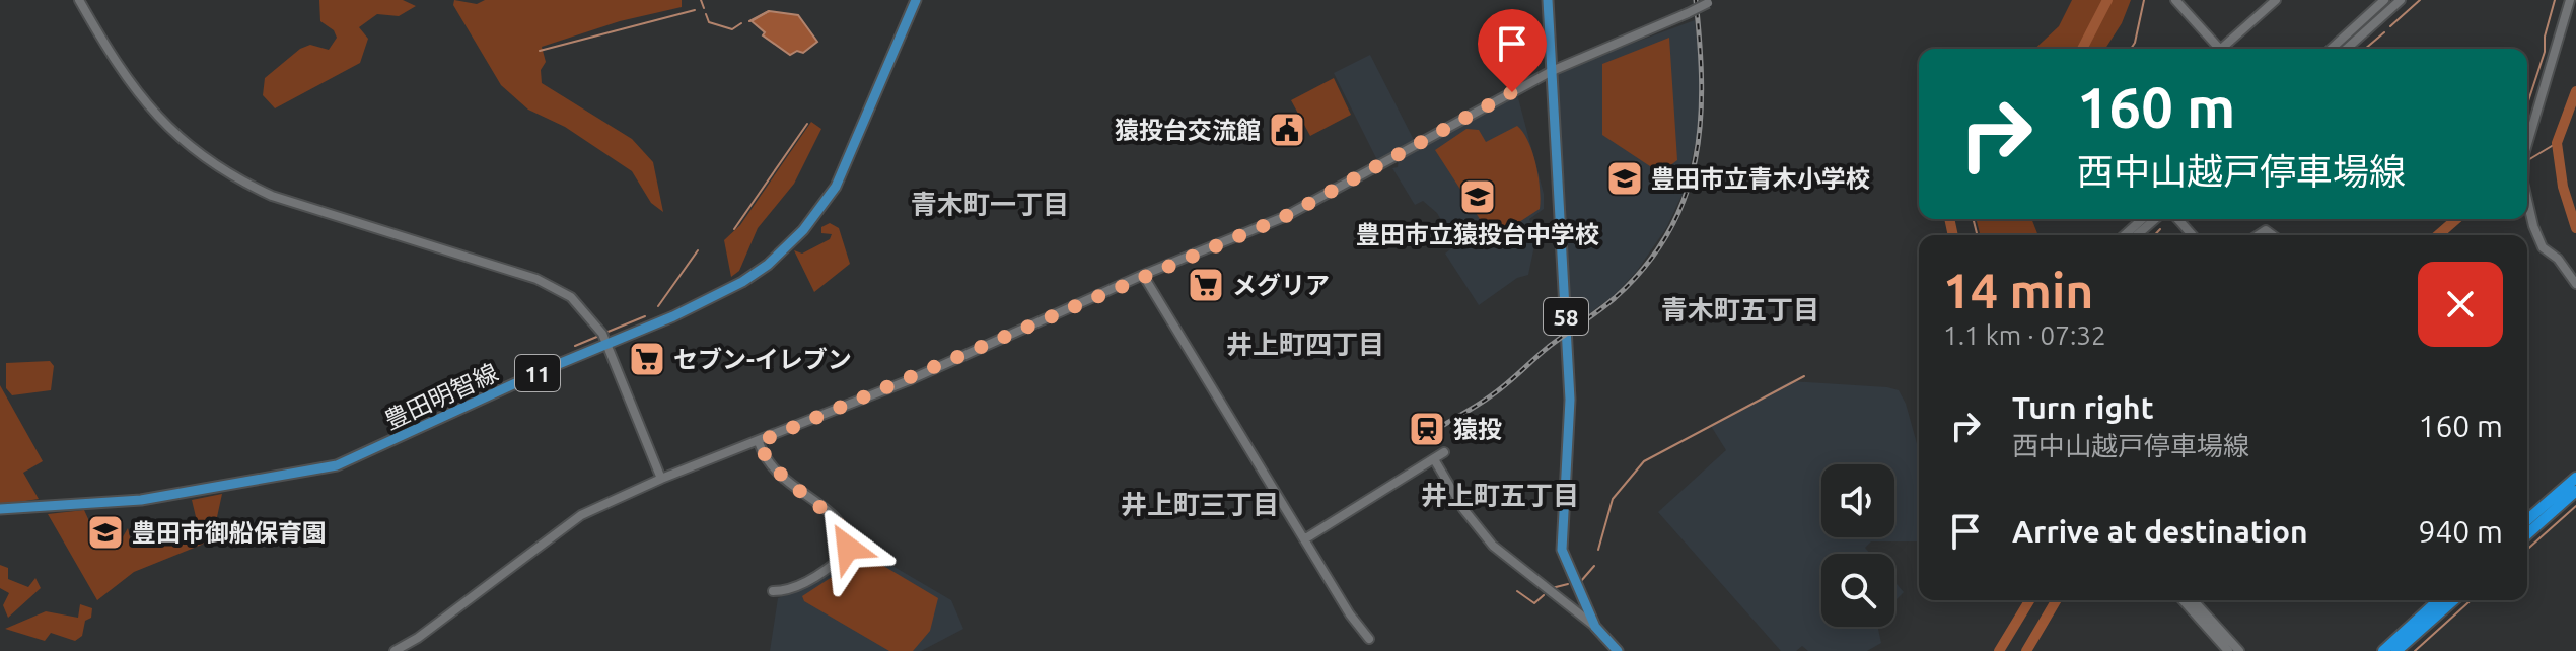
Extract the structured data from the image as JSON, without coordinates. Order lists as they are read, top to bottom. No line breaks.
{"streets":{"main road":["58","11","豊田明智線"]},"districts":["青木町一丁目","青木町五丁目","井上町四丁目","井上町五丁目","井上町三丁目"],"places":{"public building":["猿投台交流館"],"school or university":["豊田市立青木小学校","豊田市立猿投台中学校","豊田市御船保育園"],"supermarket":["メグリア","セブン-イレブン"],"station":["猿投"]},"page":{"turn":["160 m","西中山越戸停車場線"],"heading":["14 min","1.1 km · 07:32"],"list":[{"name":"Turn right","note":"西中山越戸停車場線","value":"160 m"},{"name":"Arrive at destination","value":"940 m"}]}}
